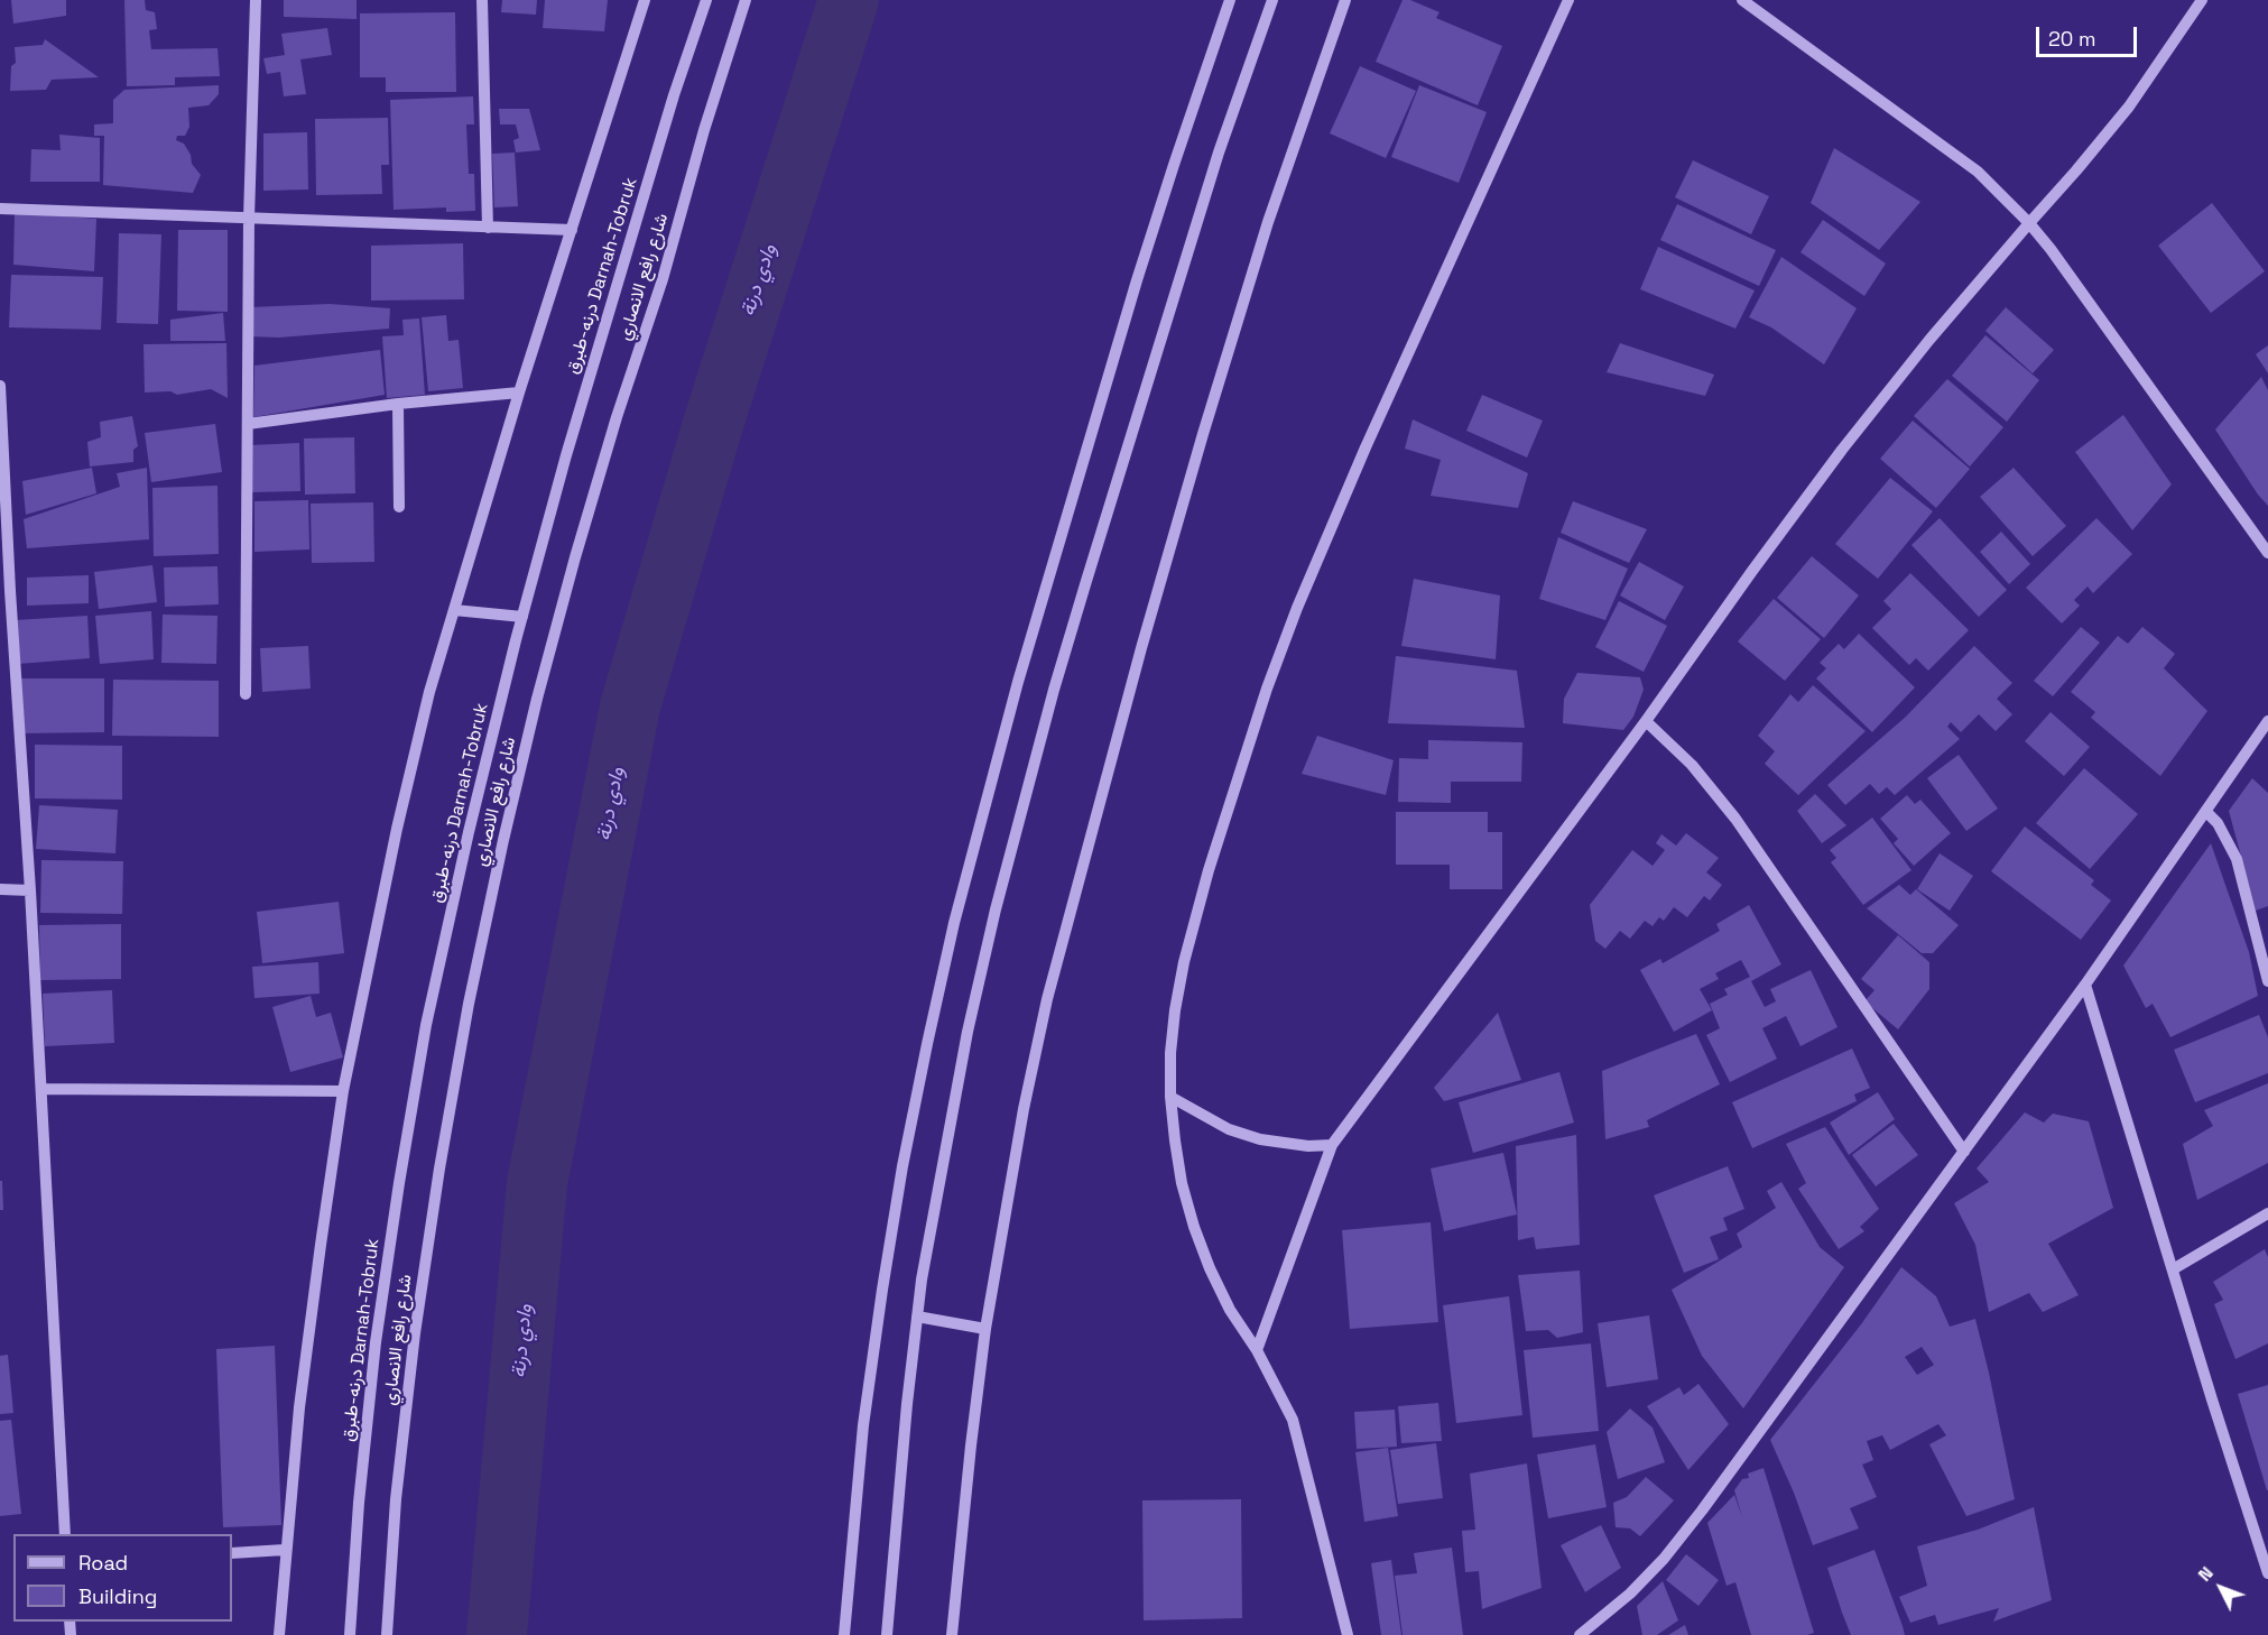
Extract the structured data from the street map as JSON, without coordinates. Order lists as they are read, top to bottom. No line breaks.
{"streets":{"street":["درنه-طبرق Darnah-Tobruk","شارع رافع الانصاري"]},"water":["وادي درنة"],"legend":["Road","Building"],"scale_bar":"20 m","north":"top left"}
